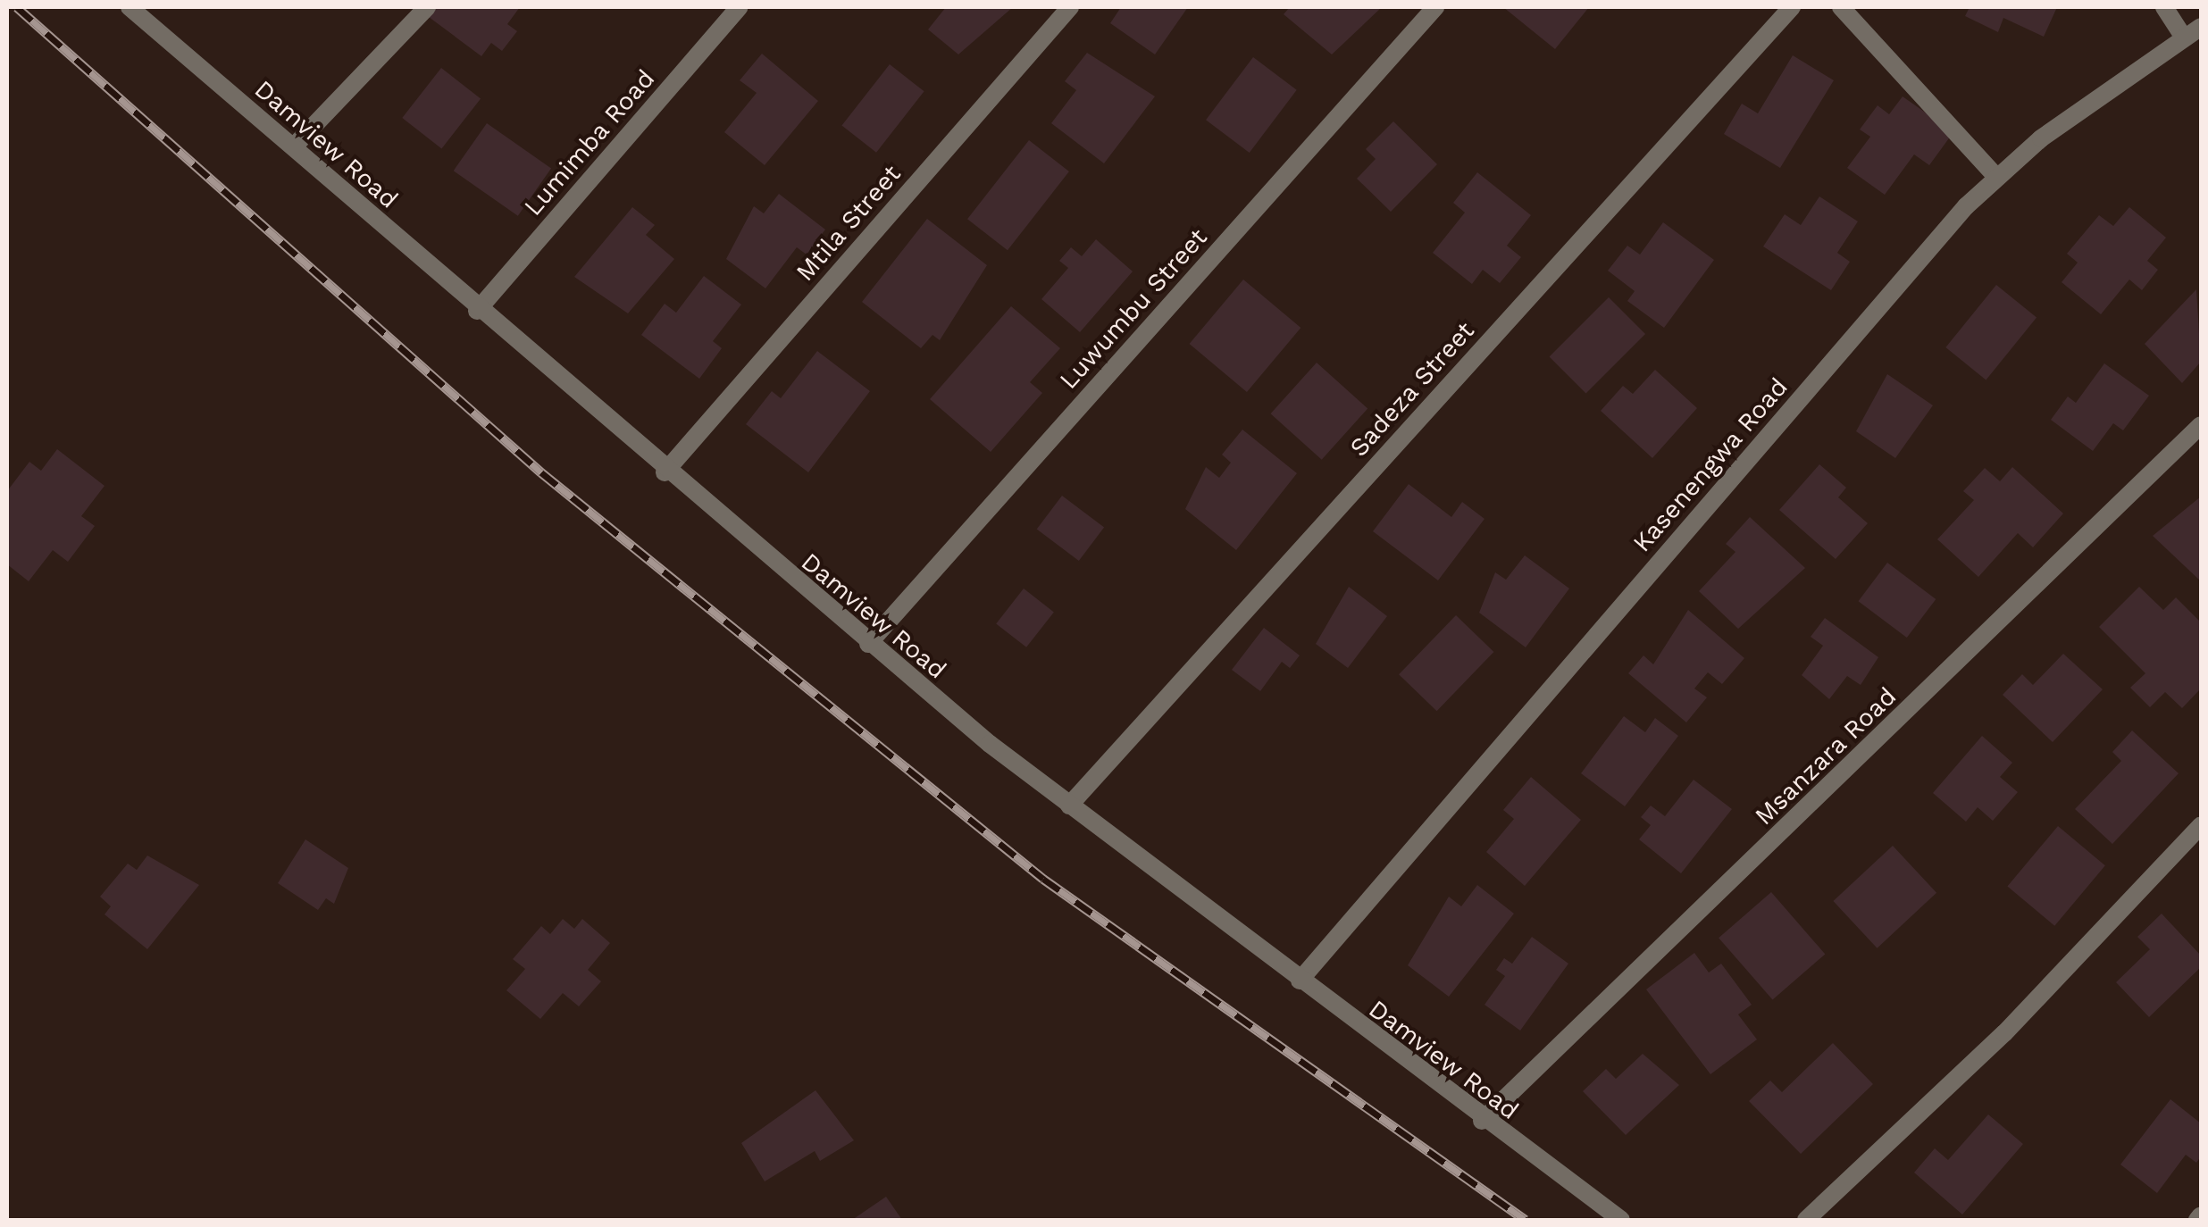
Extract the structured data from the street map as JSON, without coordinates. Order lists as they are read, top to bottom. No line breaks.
{"streets":{"street":["Lumimba Road","Damview Road","Mtila Street","Luwumbu Street","Sadeza Street","Kasenengwa Road","Msanzara Road"]},"crossings":[["Lumimba Road","Damview Road"],["Damview Road","Mtila Street"],["Damview Road","Luwumbu Street"],["Damview Road","Sadeza Street"],["Damview Road","Kasenengwa Road"],["Damview Road","Msanzara Road"]]}
